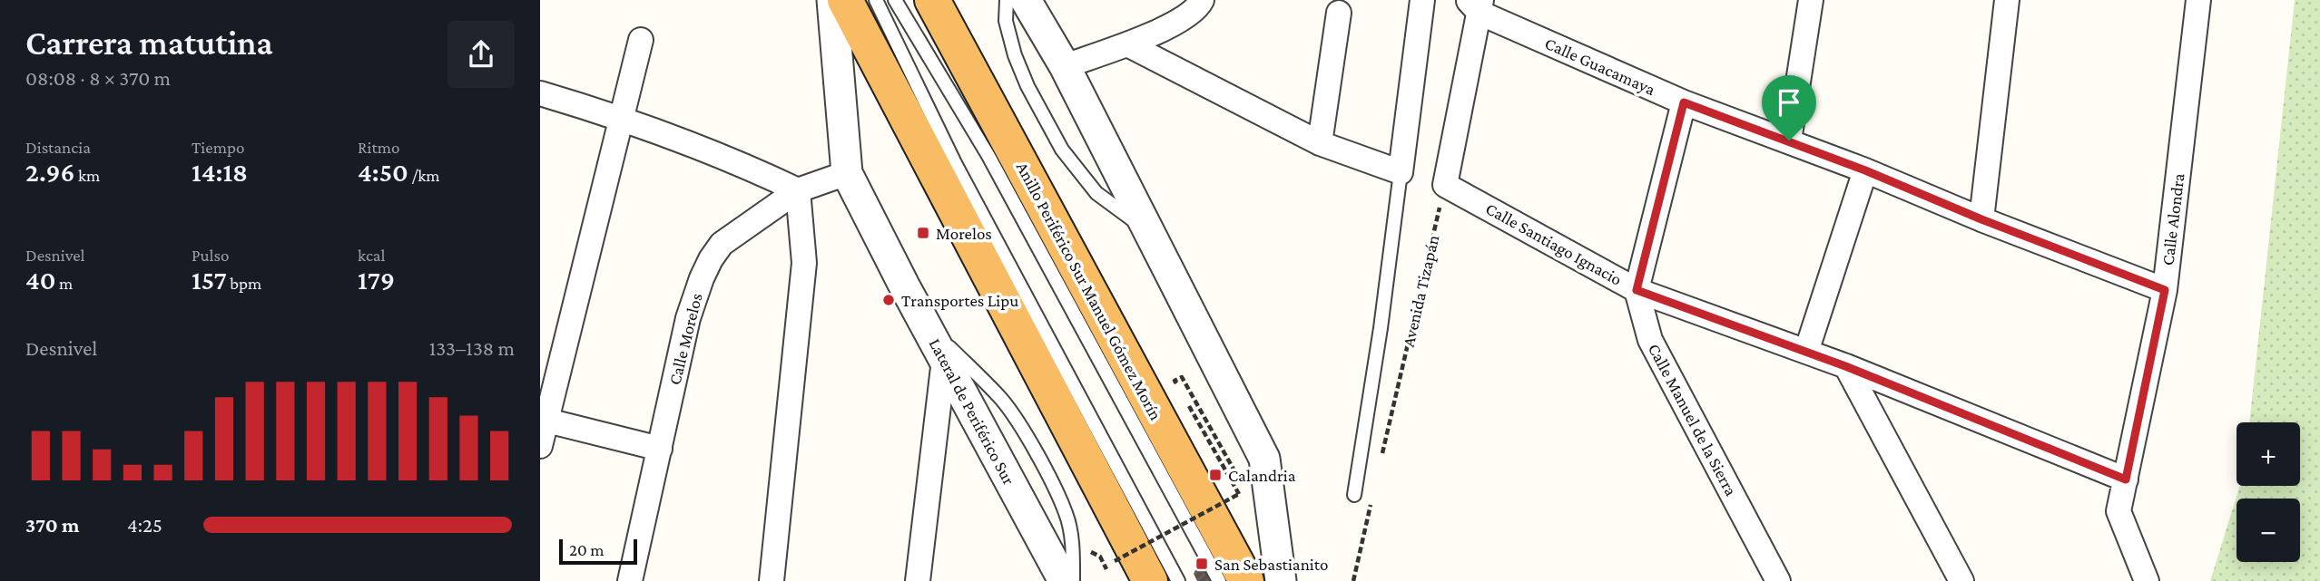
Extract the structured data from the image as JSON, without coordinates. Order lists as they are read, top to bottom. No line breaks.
{"streets":{"highway":["Anillo Periférico Sur Manuel Gómez Morín"],"street":["Calle Guacamaya","Calle Alondra","Calle Santiago Ignacio","Calle Morelos","Lateral de Periférico Sur","Calle Manuel de la Sierra"],"path":["Avenida Tizapán"]},"crossings":[["Calle Guacamaya","Calle Alondra"],["Calle Guacamaya","Calle Manuel de la Sierra"],["Calle Alondra","Calle Santiago Ignacio"],["Calle Santiago Ignacio","Avenida Tizapán"],["Calle Santiago Ignacio","Calle Manuel de la Sierra"],["Calle Morelos","Lateral de Periférico Sur"]],"places":{"transit":["Morelos","Calandria","San Sebastianito"],"other":["Transportes Lipu"]},"scale_bar":"20 m","page":{"heading":["Carrera matutina","08:08 · 8 × 370 m"],"stats":[["Distancia","2.96 km"],["Tiempo","14:18"],["Ritmo","4:50 /km"],["Desnivel","40 m"],["Pulso","157 bpm"],["kcal","179"]],"chart":["Desnivel","133–138 m"],"map_buttons":["+","−"],"list":[{"name":"370 m","note":"4:25"}],"scale":"20 m"}}
